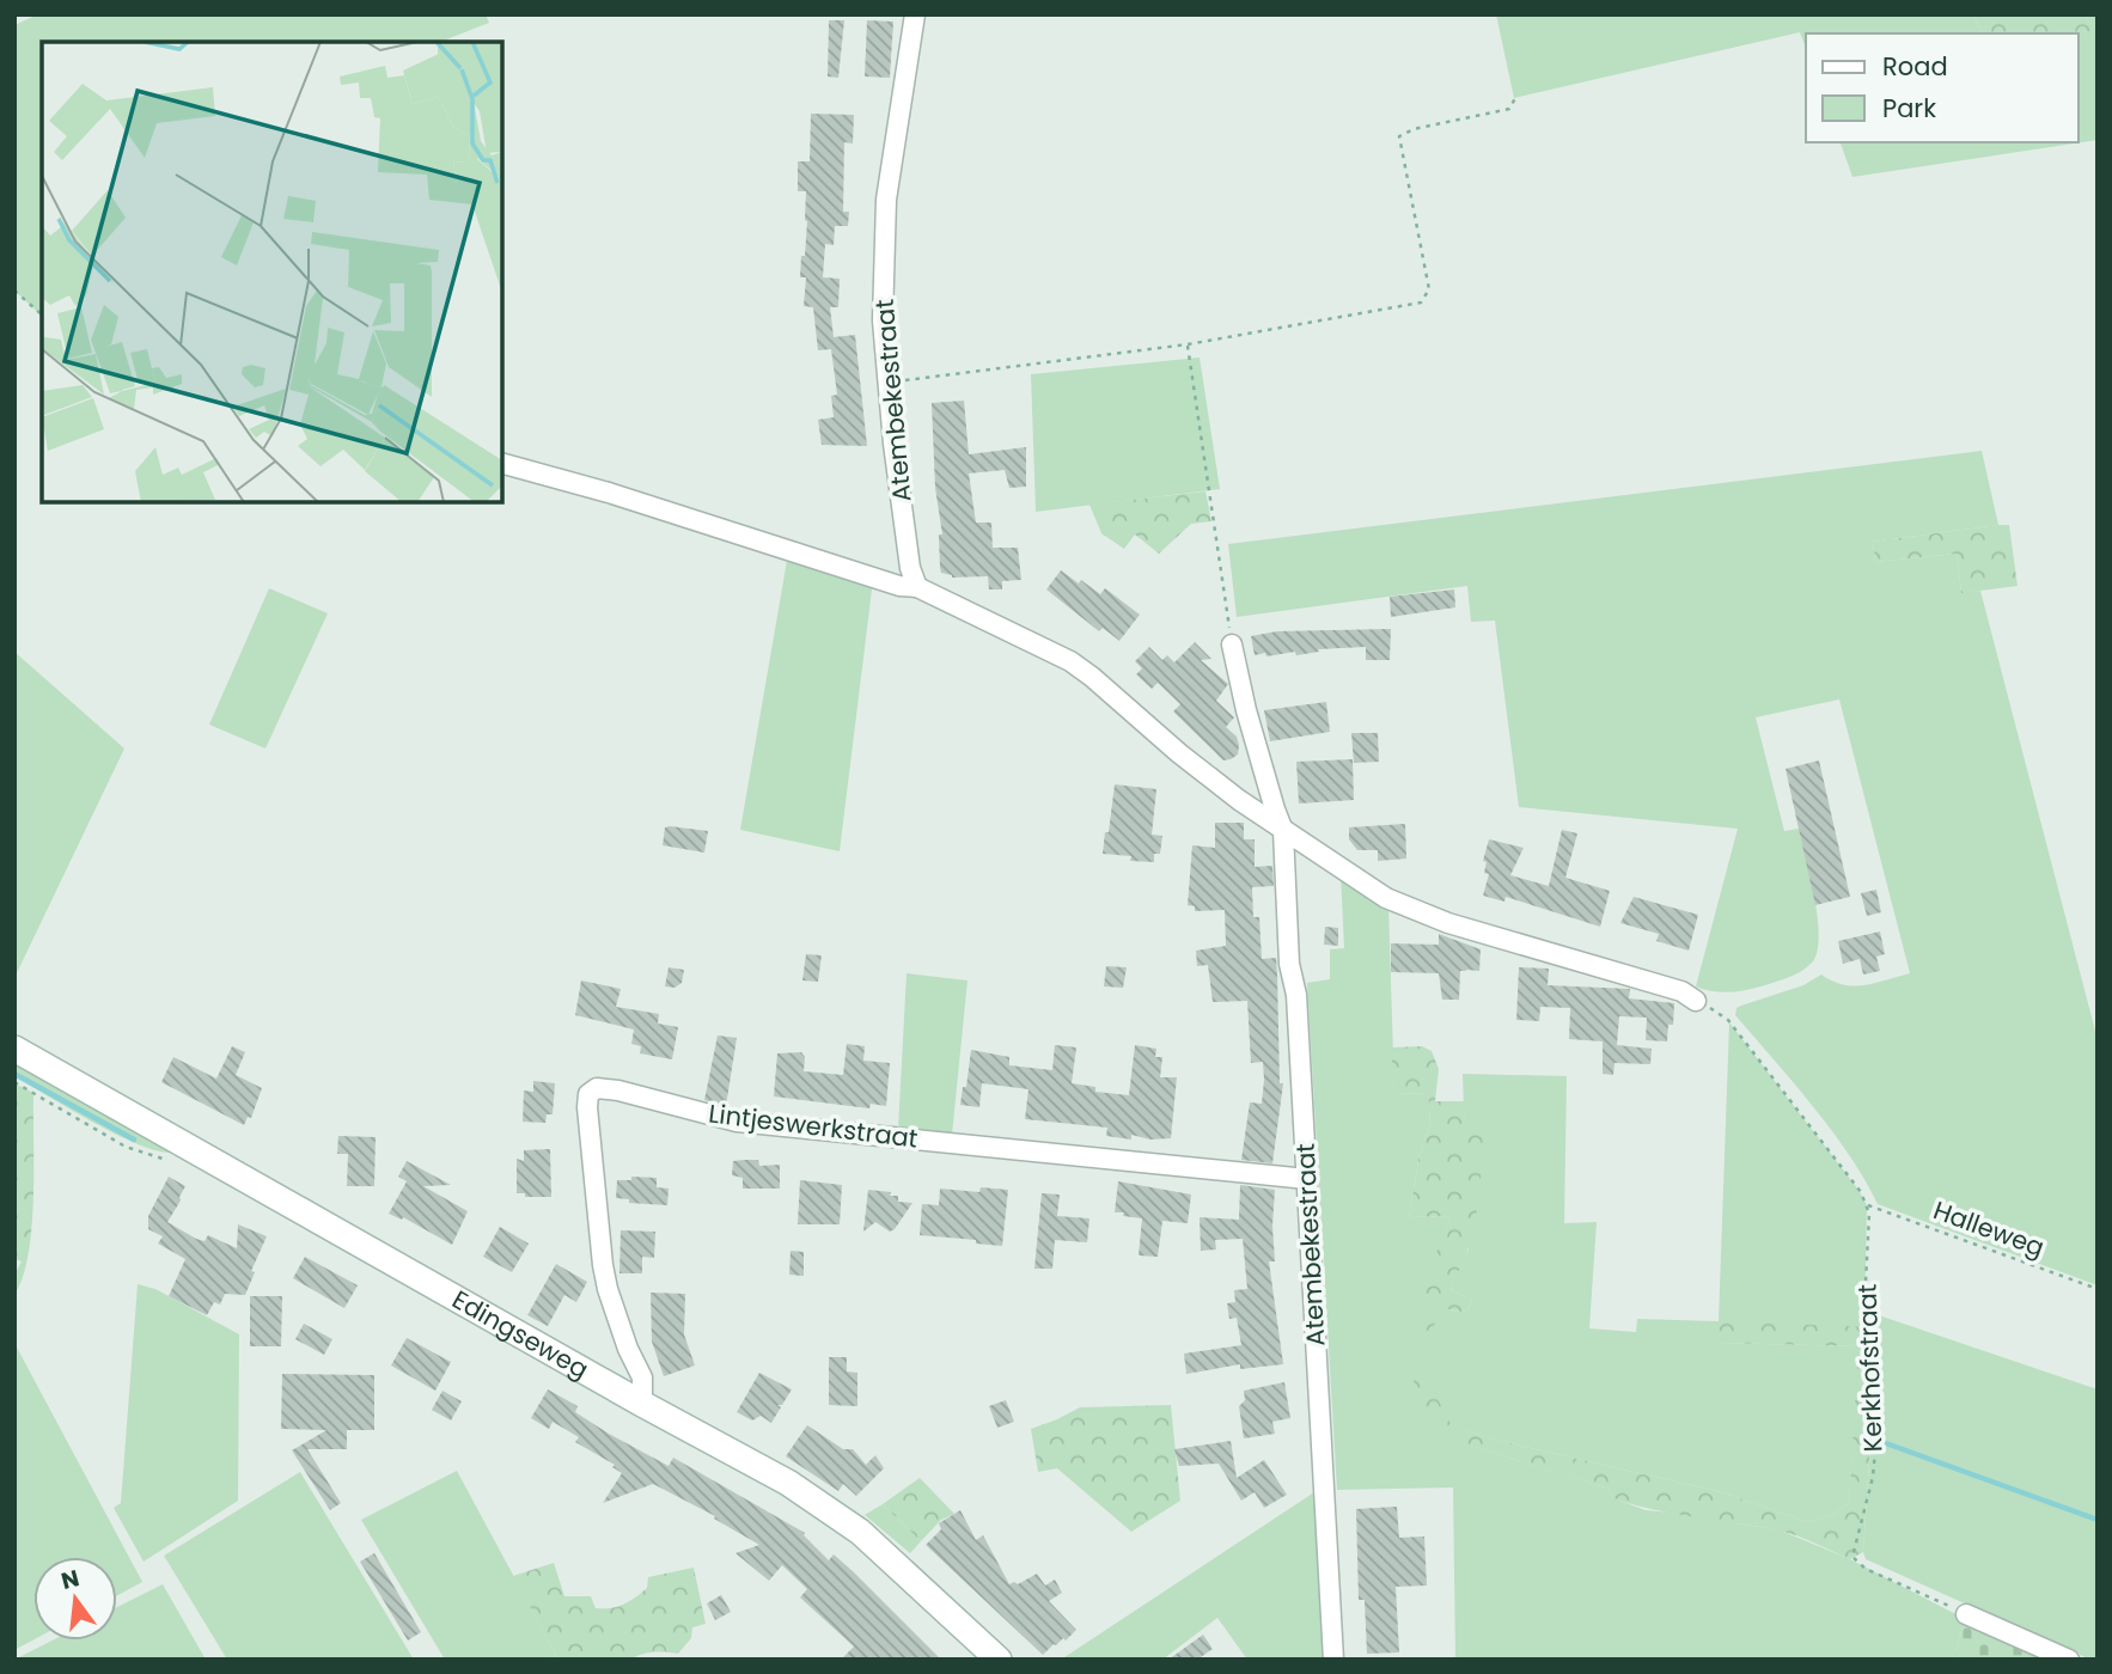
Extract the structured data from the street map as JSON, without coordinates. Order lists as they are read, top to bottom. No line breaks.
{"streets":{"main road":["Edingseweg"],"street":["Atembekestraat","Lintjeswerkstraat"],"path":["Halleweg","Kerkhofstraat"]},"crossings":[["Atembekestraat","Lintjeswerkstraat"],["Lintjeswerkstraat","Edingseweg"],["Halleweg","Kerkhofstraat"]],"legend":["Road","Park"],"north":"top"}
